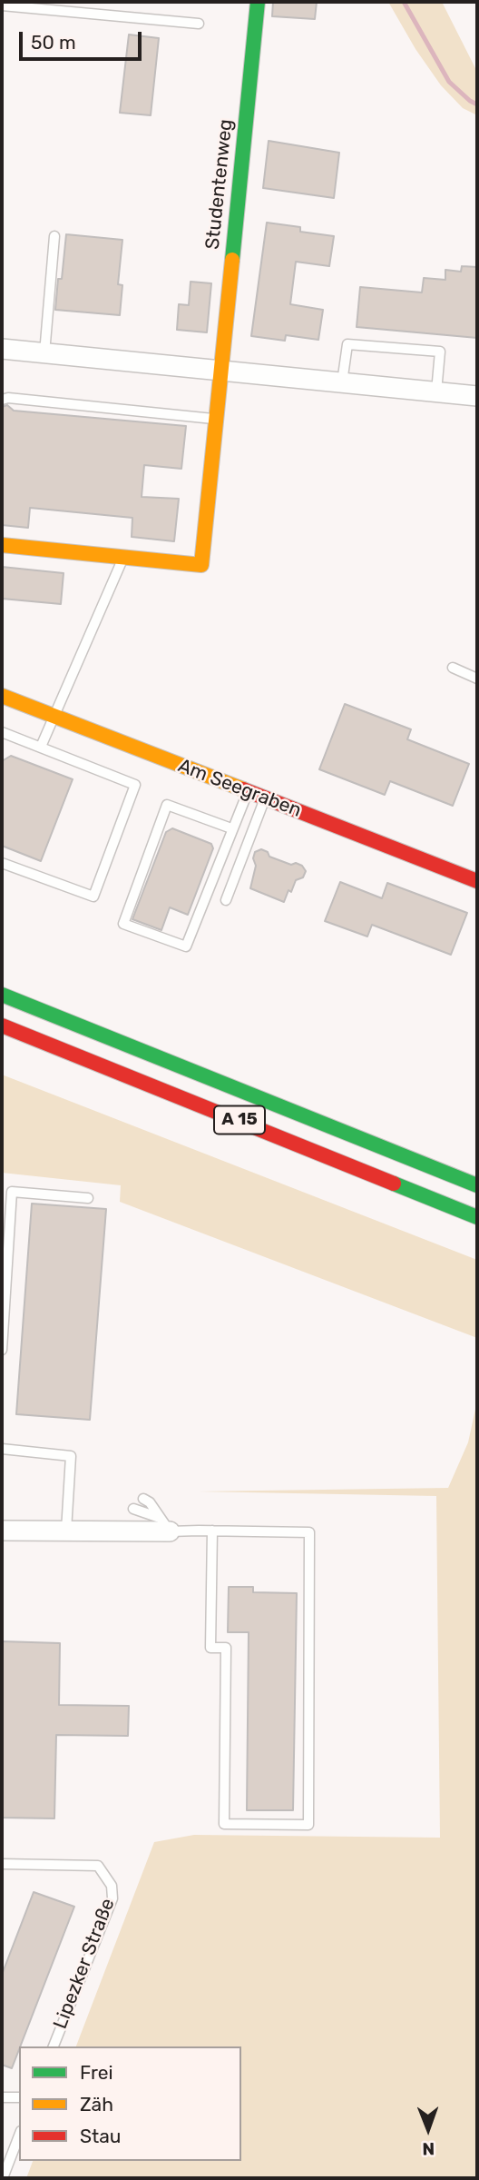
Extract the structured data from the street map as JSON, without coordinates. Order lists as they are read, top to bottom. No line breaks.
{"streets":{"main road":["Studentenweg","Am Seegraben","A 15"],"lane":["Lipezker Straße"]},"legend":["Frei","Zäh","Stau"],"scale_bar":"50 m","north":"bottom"}
